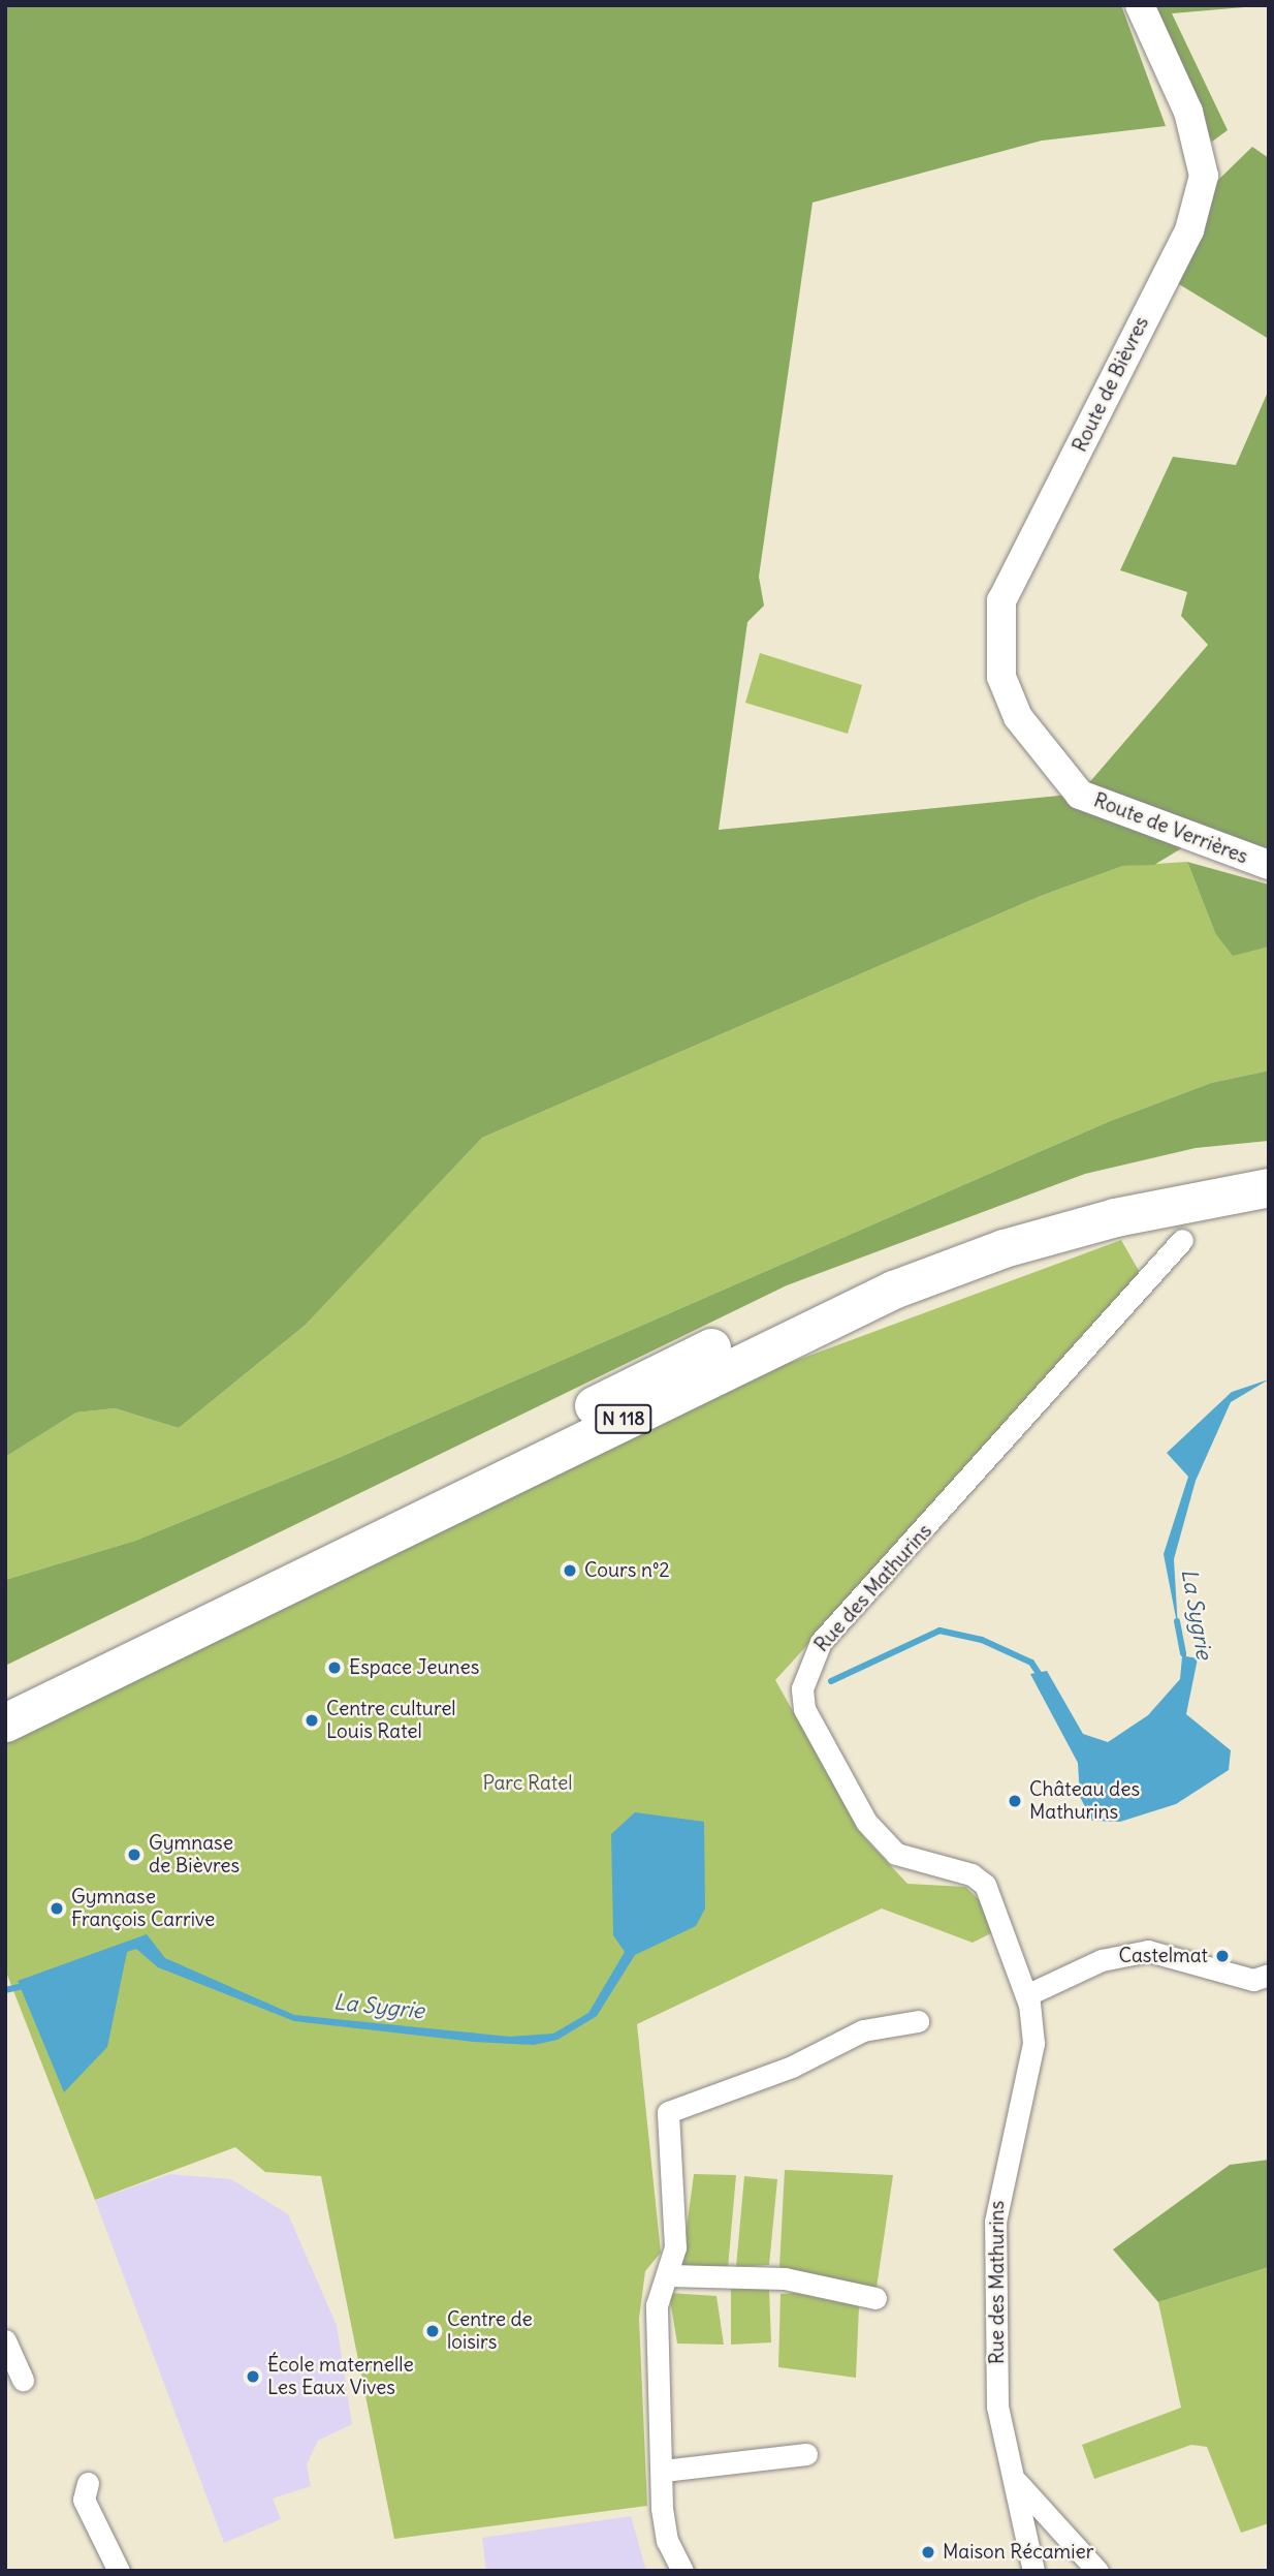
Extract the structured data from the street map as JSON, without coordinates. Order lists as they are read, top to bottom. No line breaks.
{"streets":{"highway":["N 118"],"street":["Route de Bièvres","Route de Verrières","Rue des Mathurins"]},"crossings":[["Route de Bièvres","Route de Verrières"]],"water":["La Sygrie"],"parks":["Parc Ratel"],"places":["Cours n°2","Espace Jeunes","Centre culturel Louis Ratel","Château des Mathurins","Gymnase de Bièvres","Gymnase François Carrive","Castelmat","Centre de loisirs","École maternelle Les Eaux Vives","Maison Récamier"]}
